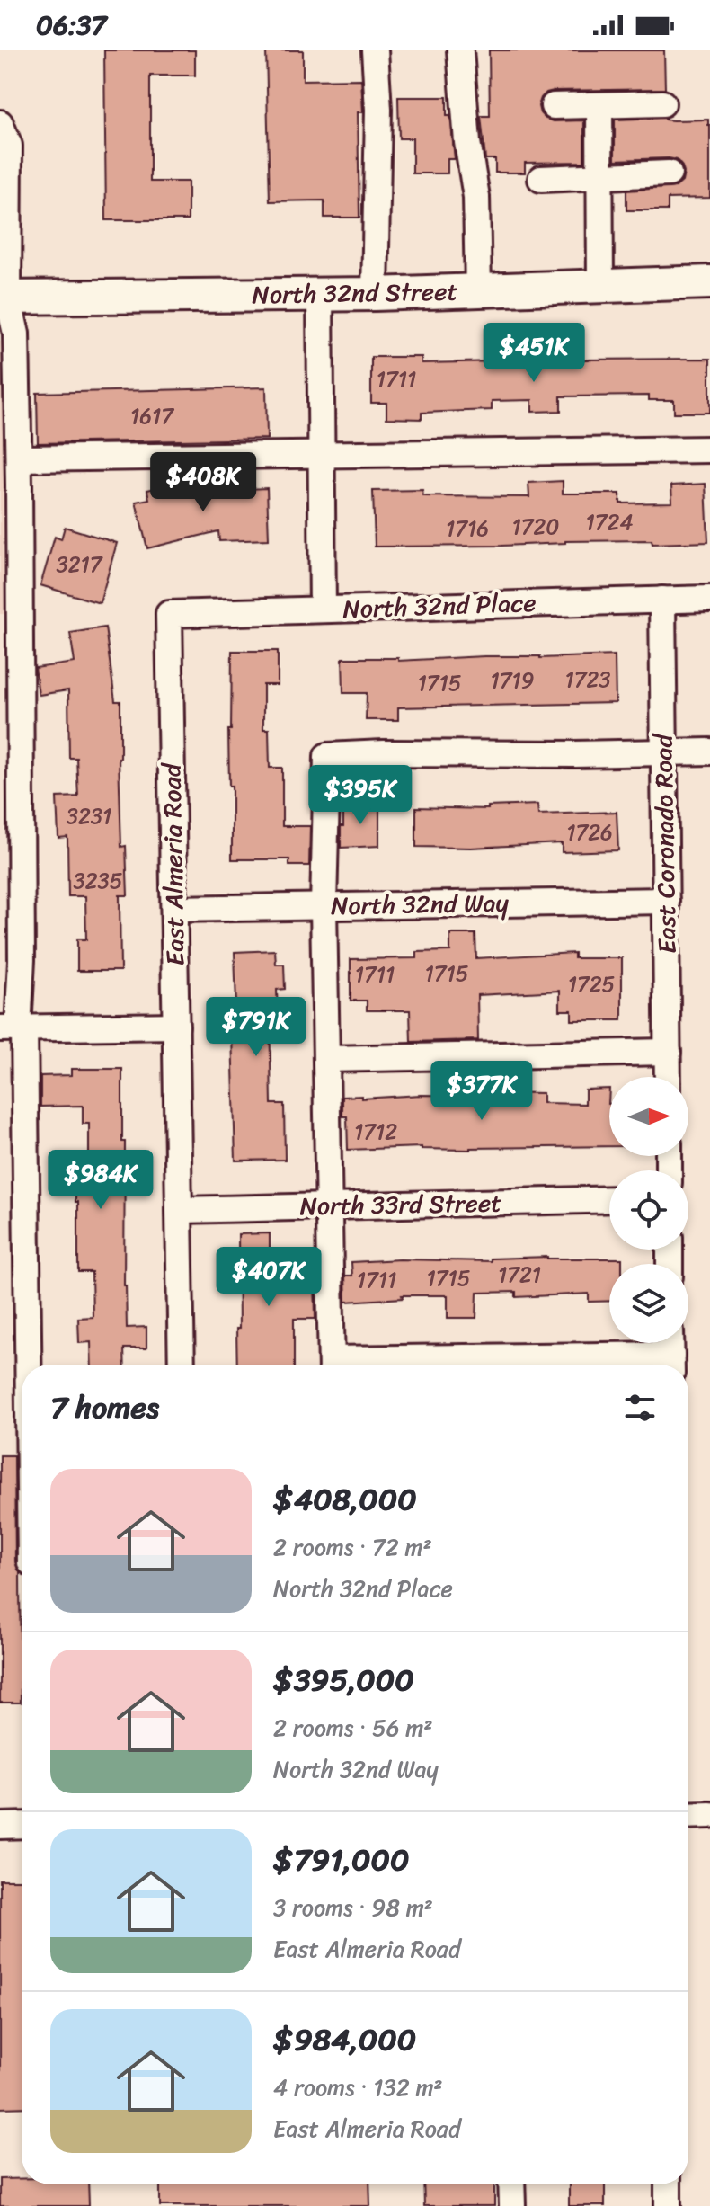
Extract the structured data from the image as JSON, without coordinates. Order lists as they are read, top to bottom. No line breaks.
{"streets":{"main road":["North 32nd Street"],"street":["North 32nd Place","East Coronado Road","East Almeria Road","North 32nd Way","North 33rd Street"]},"crossings":[["North 32nd Place","East Coronado Road"],["North 32nd Place","East Almeria Road"],["East Coronado Road","North 32nd Way"],["East Almeria Road","North 32nd Way"],["East Almeria Road","North 33rd Street"]],"house_numbers":["1711","1617","1724","1720","1716","3217","1723","1719","1715","3231","1726","3235","1715","1711","1725","1712","1721","1715","1711"],"north":"right","page":{"status":"06:37","price":["$451K","$408K","$395K","$791K","$377K","$984K","$407K"],"heading":"7 homes","list":[{"name":"$408,000","note":"2 rooms · 72 m² · North 32nd Place"},{"name":"$395,000","note":"2 rooms · 56 m² · North 32nd Way"},{"name":"$791,000","note":"3 rooms · 98 m² · East Almeria Road"},{"name":"$984,000","note":"4 rooms · 132 m² · East Almeria Road"}]}}
